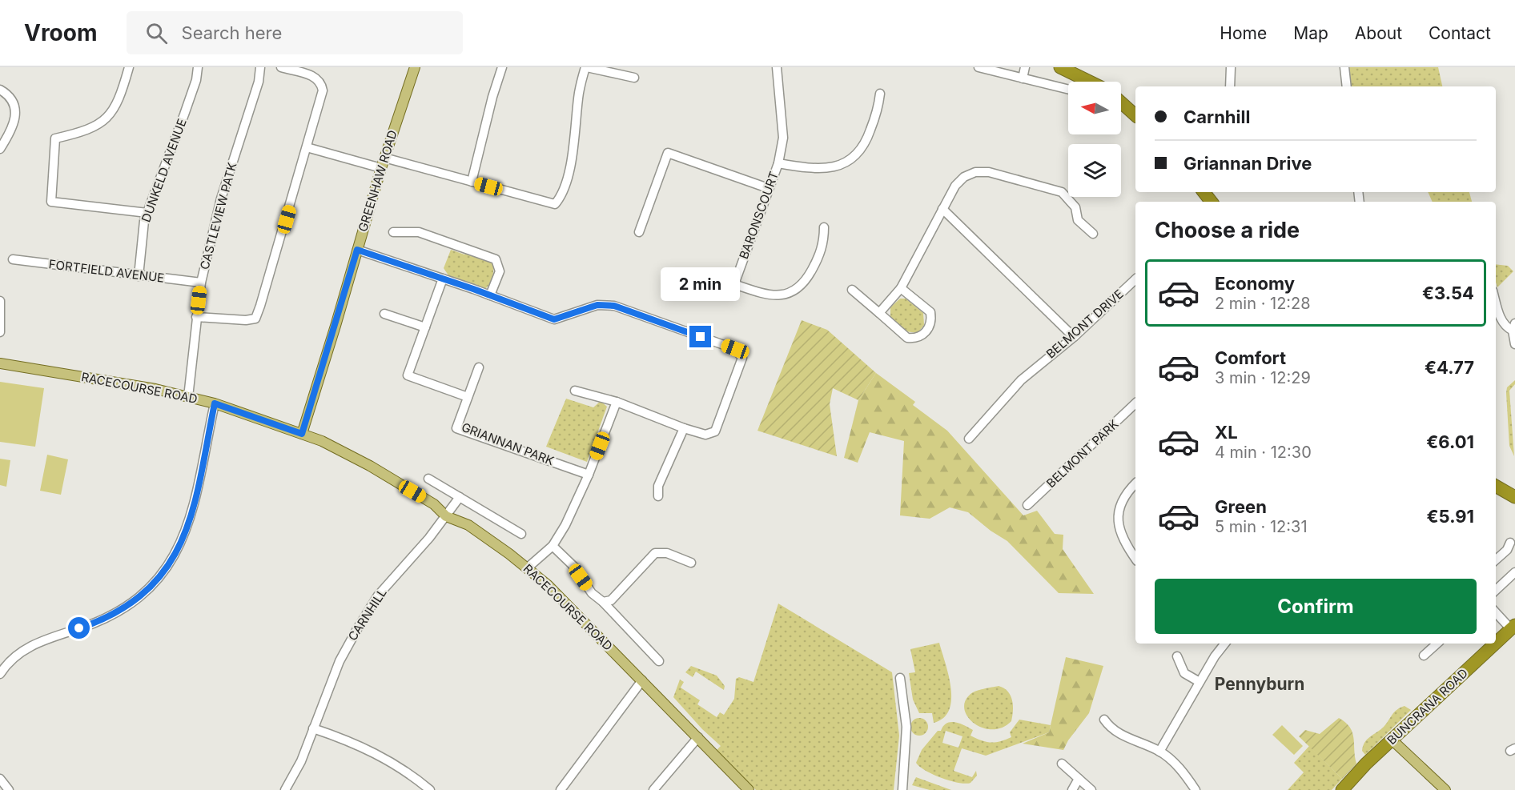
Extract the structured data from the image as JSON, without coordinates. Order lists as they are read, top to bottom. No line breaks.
{"streets":{"highway":["BUNCRANA ROAD"],"main road":["GREENHAW ROAD","RACECOURSE ROAD"],"street":["DUNKELD AVENUE","BARONSCOURT","CASTLEVIEW PATK","FORTFIELD AVENUE","BELMONT DRIVE","GRIANNAN PARK","BELMONT PARK","CARNHILL"]},"crossings":[["DUNKELD AVENUE","FORTFIELD AVENUE"],["GREENHAW ROAD","RACECOURSE ROAD"],["CASTLEVIEW PATK","FORTFIELD AVENUE"],["CASTLEVIEW PATK","RACECOURSE ROAD"],["RACECOURSE ROAD","CARNHILL"]],"districts":["Pennyburn"],"north":"left","page":{"header":"Vroom","search":"Search here","nav":["Home","Map","About","Contact"],"banner":["Carnhill","Griannan Drive"],"heading":"Choose a ride","list":[{"name":"Economy","note":"2 min · 12:28","value":"€3.54"},{"name":"Comfort","note":"3 min · 12:29","value":"€4.77"},{"name":"XL","note":"4 min · 12:30","value":"€6.01"},{"name":"Green","note":"5 min · 12:31","value":"€5.91"}],"bubble":"2 min","buttons":"Confirm"}}
